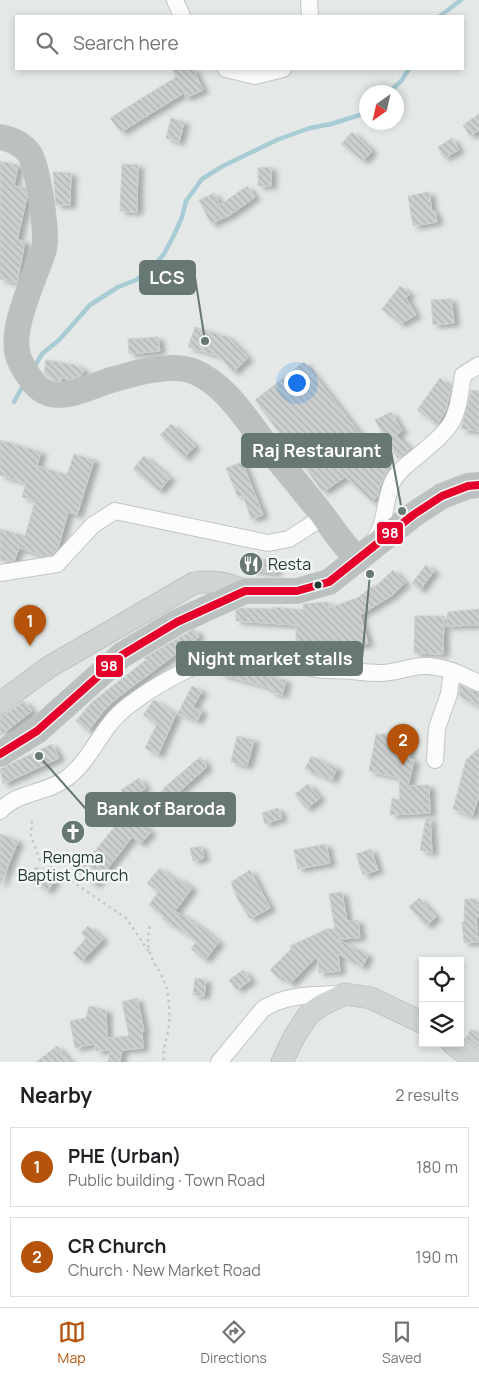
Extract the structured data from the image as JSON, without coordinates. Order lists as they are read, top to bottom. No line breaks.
{"places":{"other":["LCS","Raj Restaurant","Night market stalls","Bank of Baroda"],"restaurant":["Resta"],"church":["Rengma Baptist Church"]},"lines":["transit line 98"],"north":"bottom left","page":{"search":"Search here","pins":["1","2"],"heading":["Nearby","2 results"],"list":[{"mark":"1","name":"PHE (Urban)","note":"Public building · Town Road","value":"180 m"},{"mark":"2","name":"CR Church","note":"Church · New Market Road","value":"190 m"}],"nav":["Map","Directions","Saved"]}}
